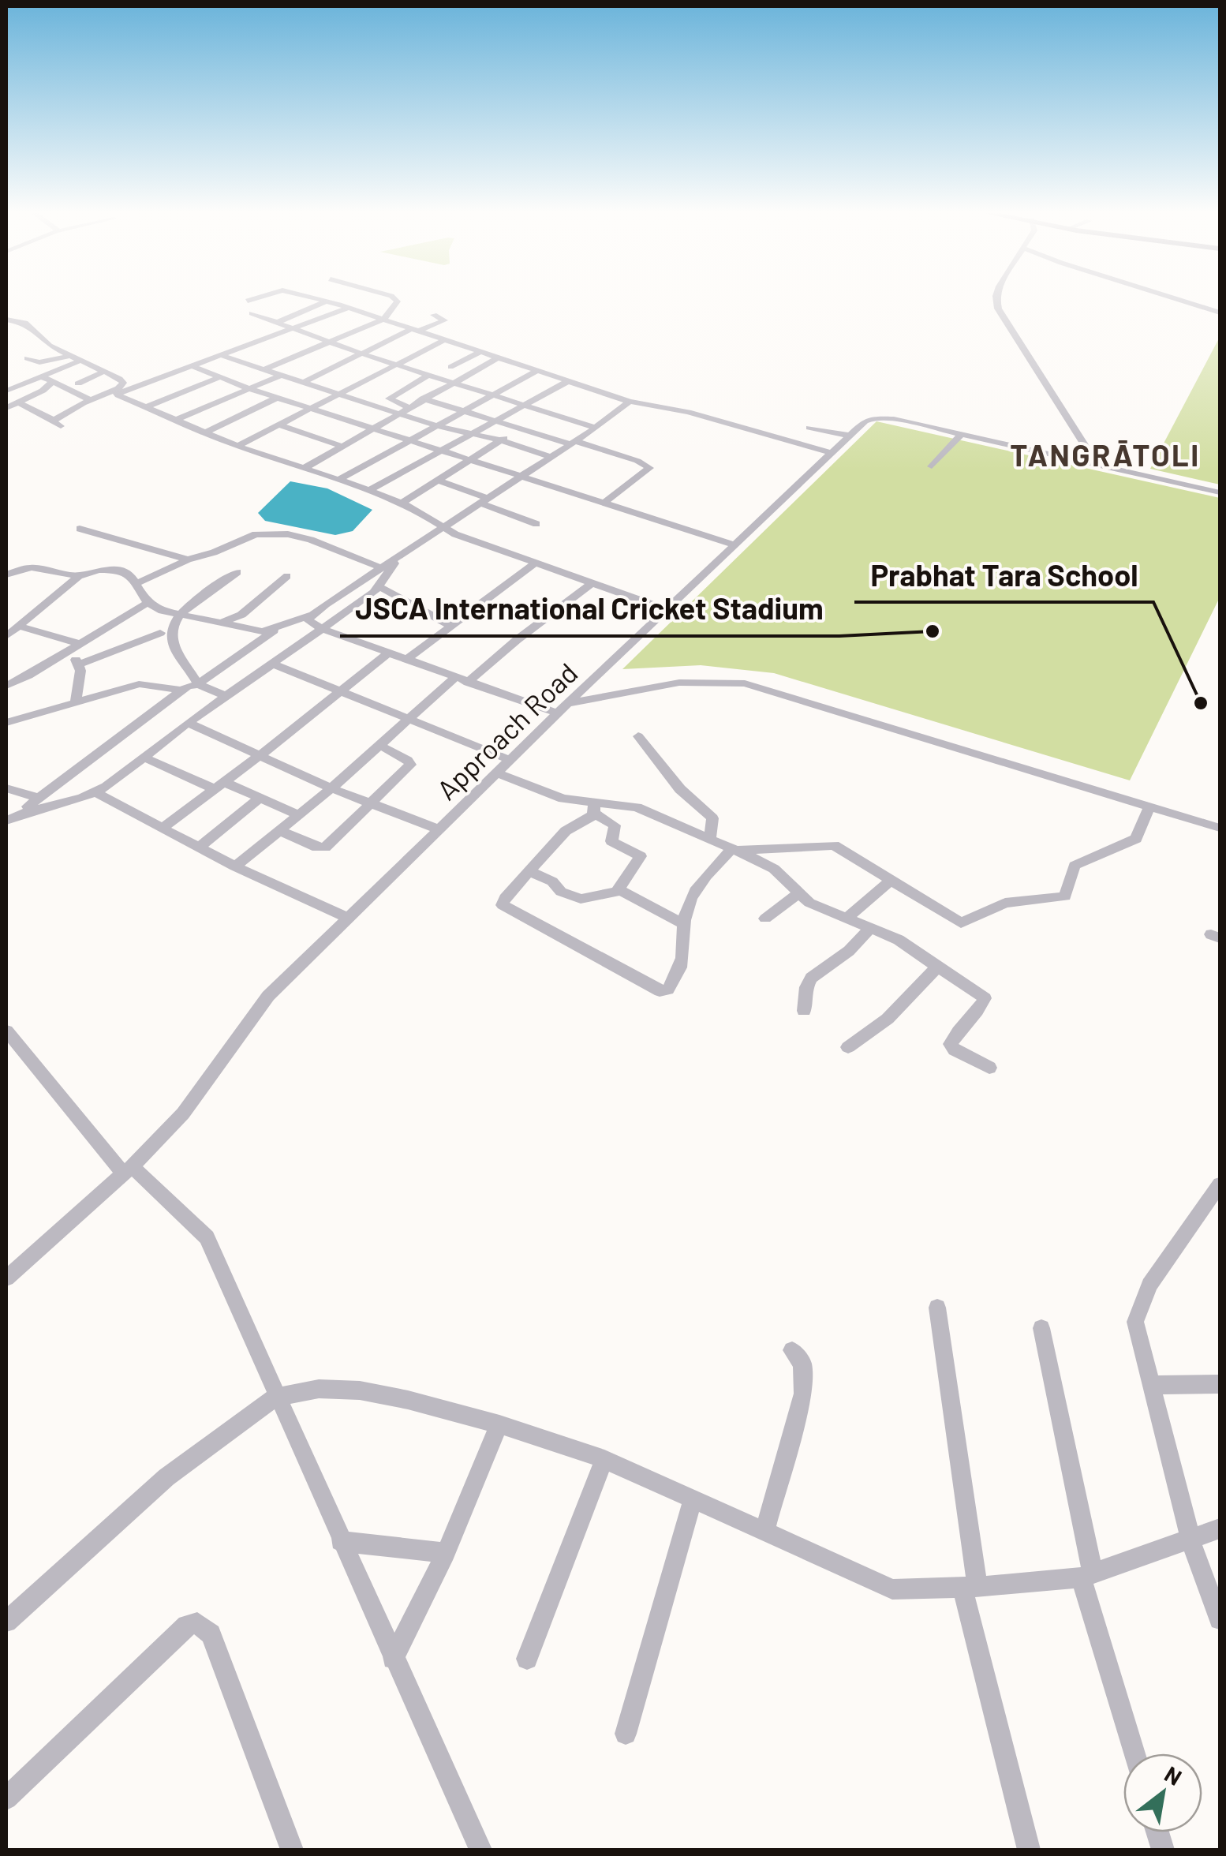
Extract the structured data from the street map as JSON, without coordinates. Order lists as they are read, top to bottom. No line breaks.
{"streets":{"street":["Approach Road"]},"districts":["TANGRĀTOLI"],"places":["JSCA International Cricket Stadium","Prabhat Tara School"],"north":"top right"}
